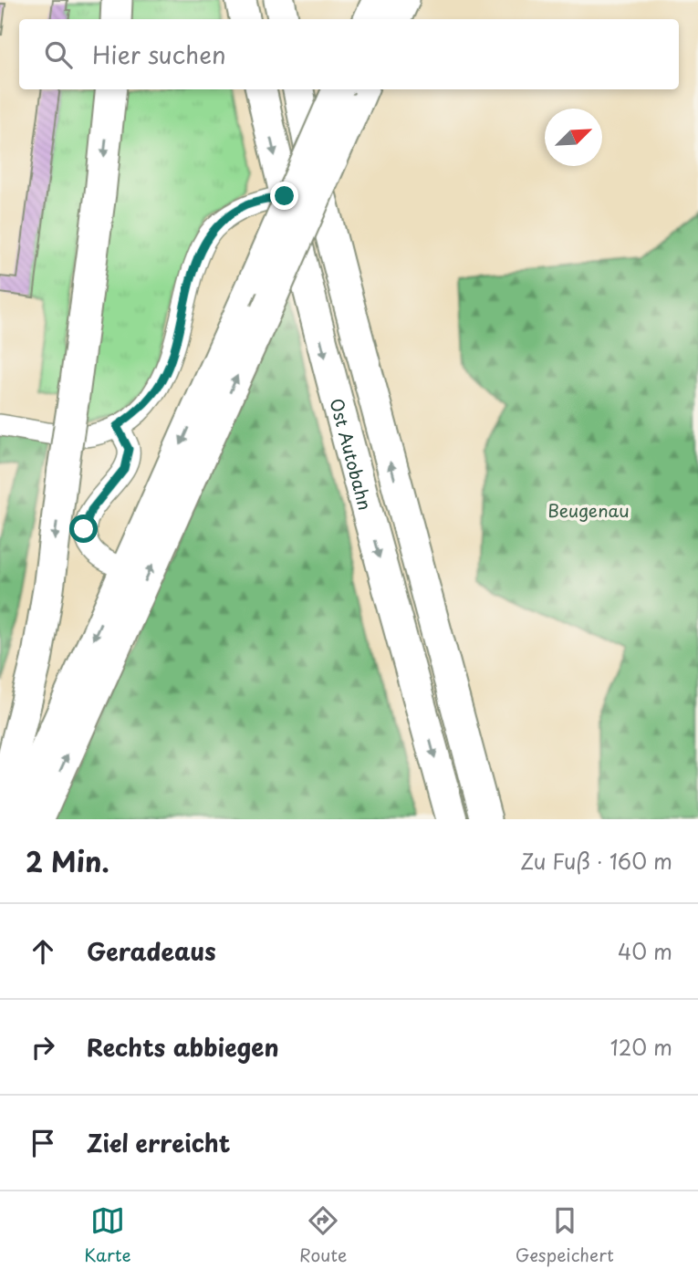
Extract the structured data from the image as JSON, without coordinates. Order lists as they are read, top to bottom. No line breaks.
{"streets":{"highway":["Ost Autobahn"]},"parks":["Beugenau"],"north":"top right","page":{"search":"Hier suchen","heading":["2 Min.","Zu Fuß · 160 m"],"list":[["Geradeaus","40 m"],["Rechts abbiegen","120 m"],"Ziel erreicht"],"nav":["Karte","Route","Gespeichert"]}}
